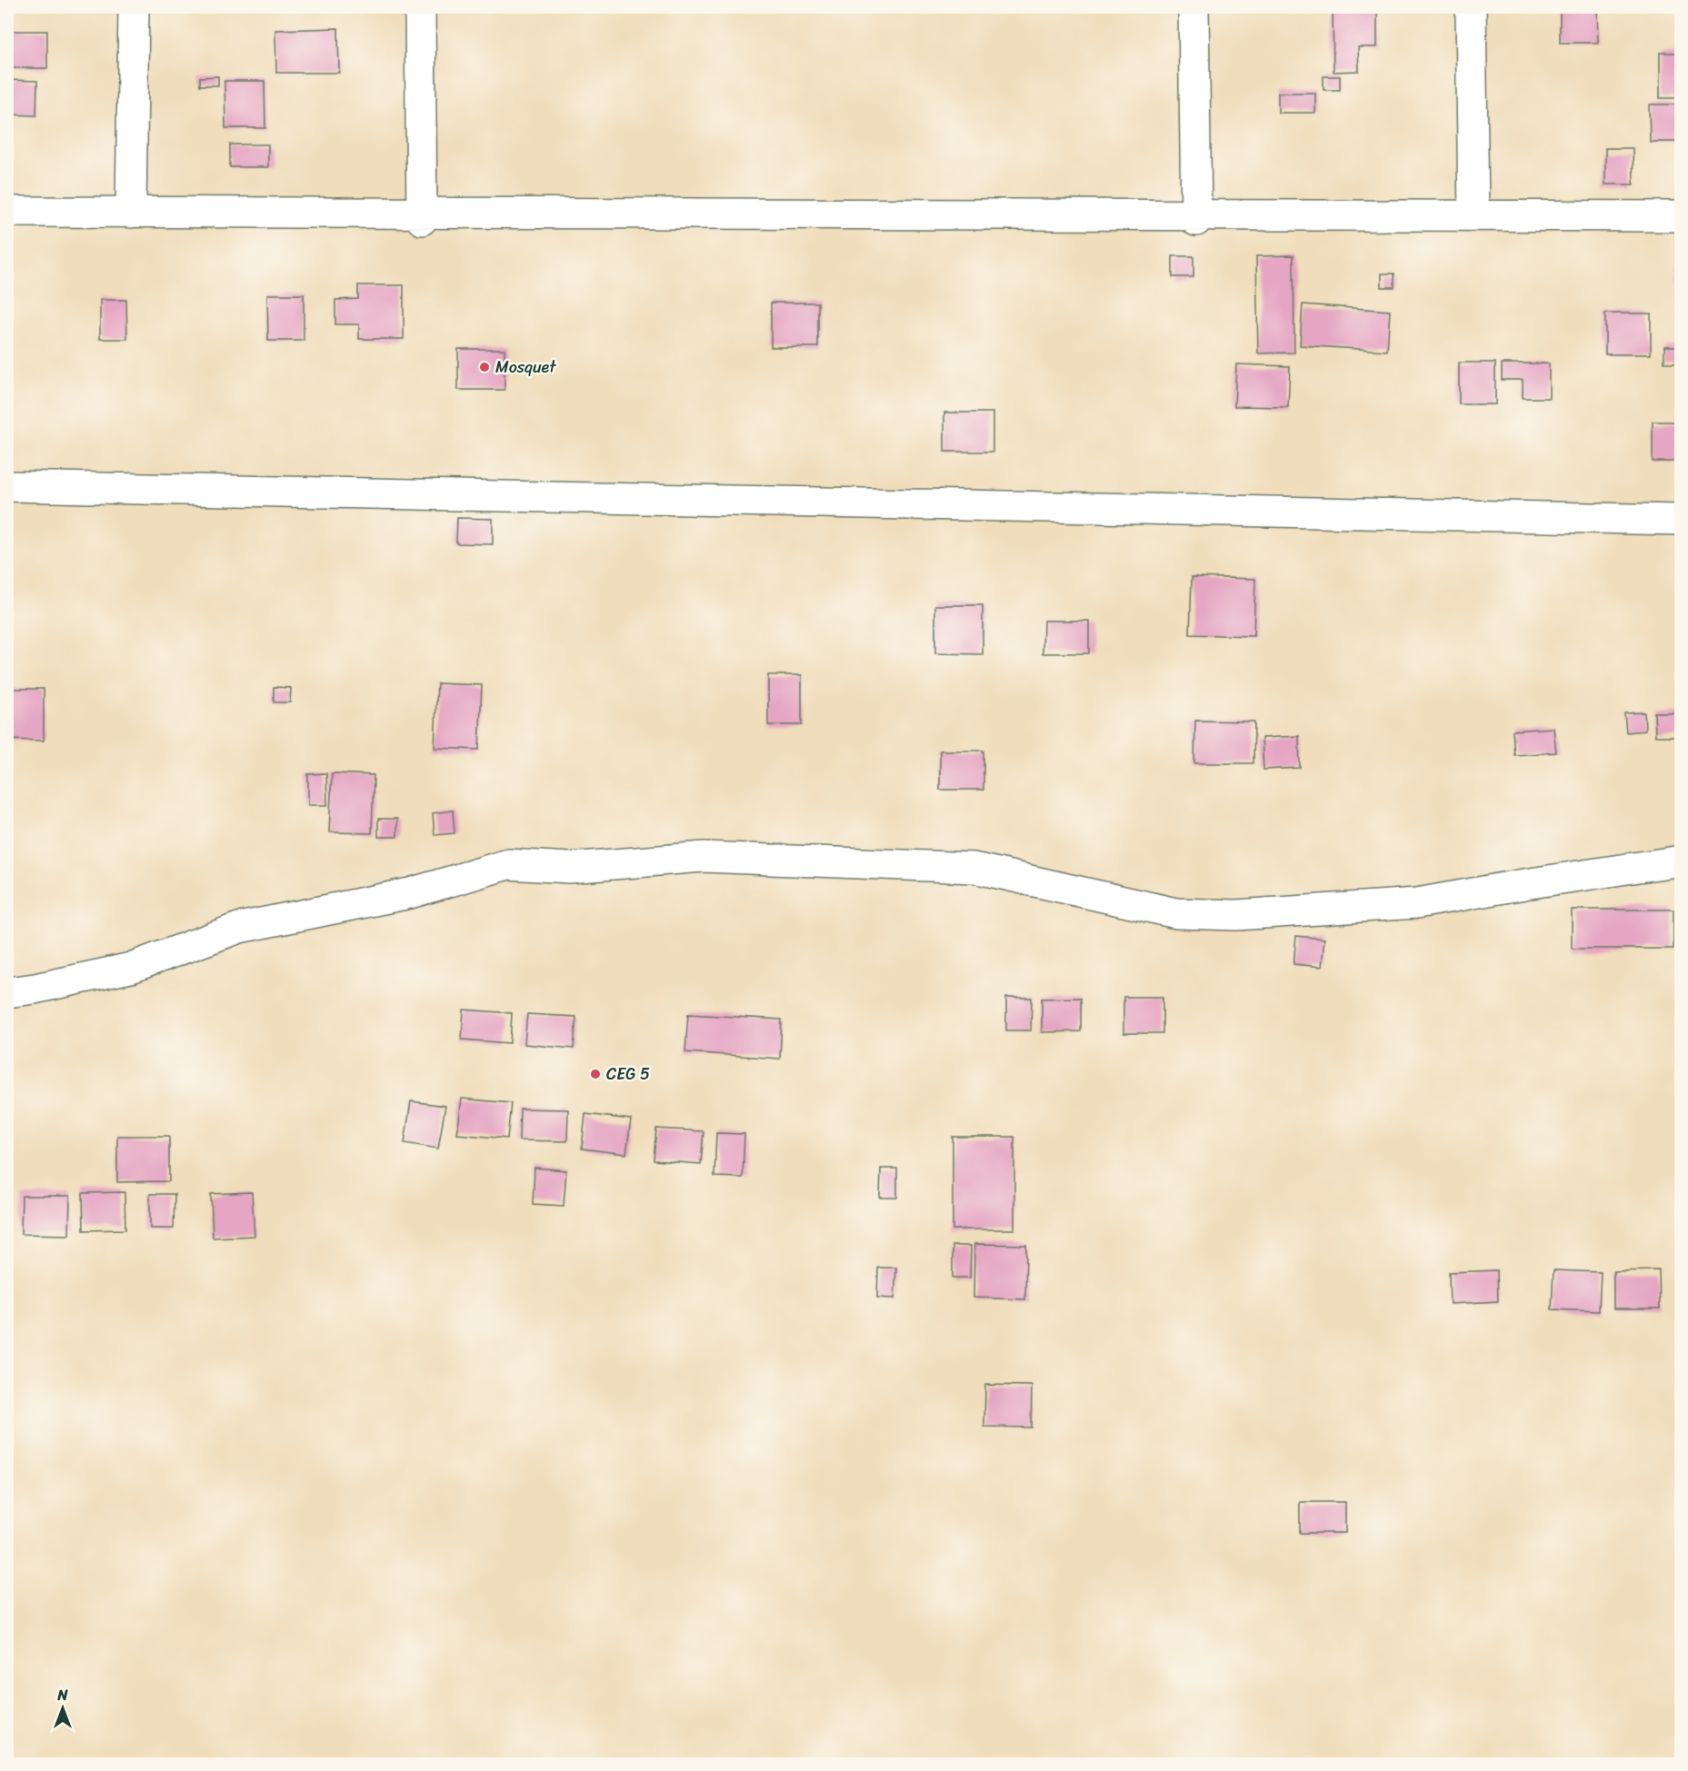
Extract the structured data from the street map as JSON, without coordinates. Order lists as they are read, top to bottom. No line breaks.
{"places":["Mosquet","CEG 5"],"north":"top"}
